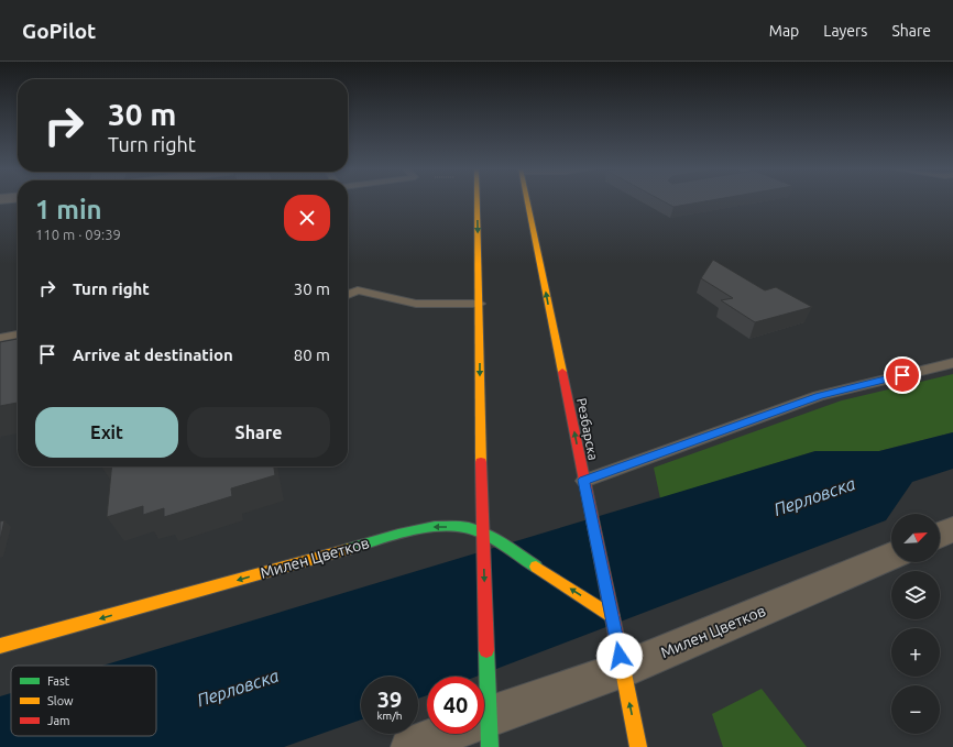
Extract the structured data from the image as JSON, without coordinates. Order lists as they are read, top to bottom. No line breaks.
{"streets":{"street":["Резбарска","Милен Цветков"]},"crossings":[["Резбарска","Милен Цветков"]],"one_way":["Милен Цветков"],"water":["Перловска"],"legend":["Fast","Slow","Jam"],"north":"top right","page":{"header":"GoPilot","nav":["Map","Layers","Share"],"turn":["30 m","Turn right"],"heading":["1 min","110 m · 09:39"],"list":[{"name":"Turn right","value":"30 m"},{"name":"Arrive at destination","value":"80 m"}],"buttons":["Exit","Share"],"map_buttons":["+","−"],"speed":"39 km/h","limit":"40"}}
